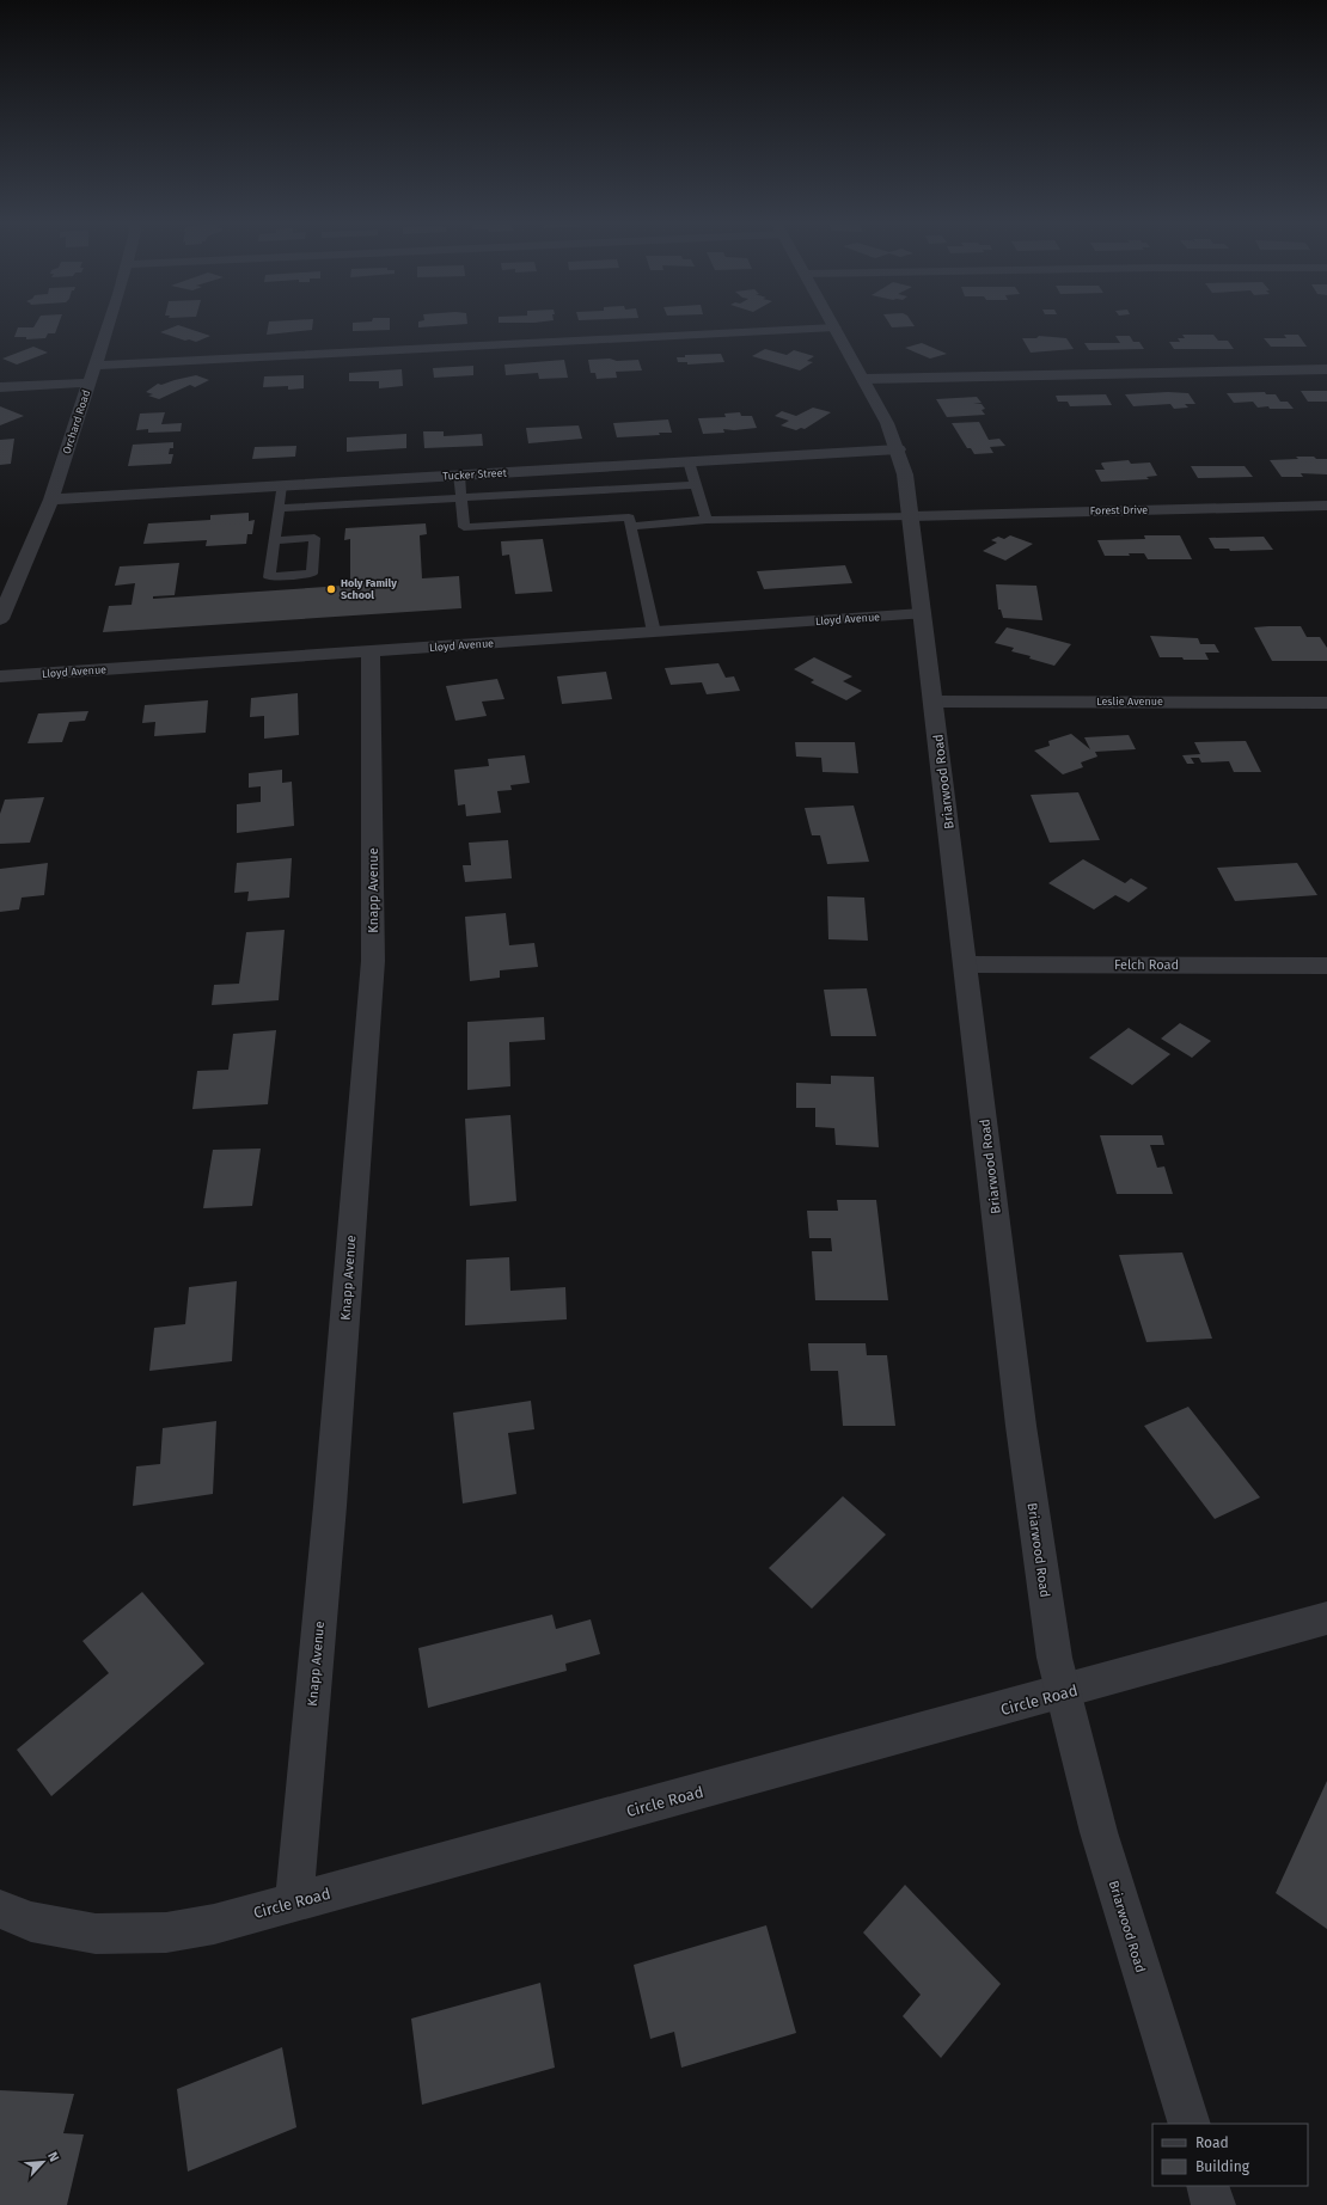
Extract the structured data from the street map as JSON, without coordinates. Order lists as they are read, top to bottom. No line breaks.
{"streets":{"street":["Orchard Road","Tucker Street","Forest Drive","Lloyd Avenue","Leslie Avenue","Briarwood Road","Knapp Avenue","Felch Road","Circle Road"]},"crossings":[["Orchard Road","Tucker Street"],["Tucker Street","Briarwood Road"],["Forest Drive","Briarwood Road"],["Lloyd Avenue","Briarwood Road"],["Lloyd Avenue","Knapp Avenue"],["Leslie Avenue","Briarwood Road"],["Briarwood Road","Felch Road"],["Briarwood Road","Circle Road"],["Knapp Avenue","Circle Road"]],"places":["Holy Family School"],"legend":["Road","Building"],"north":"top right"}
